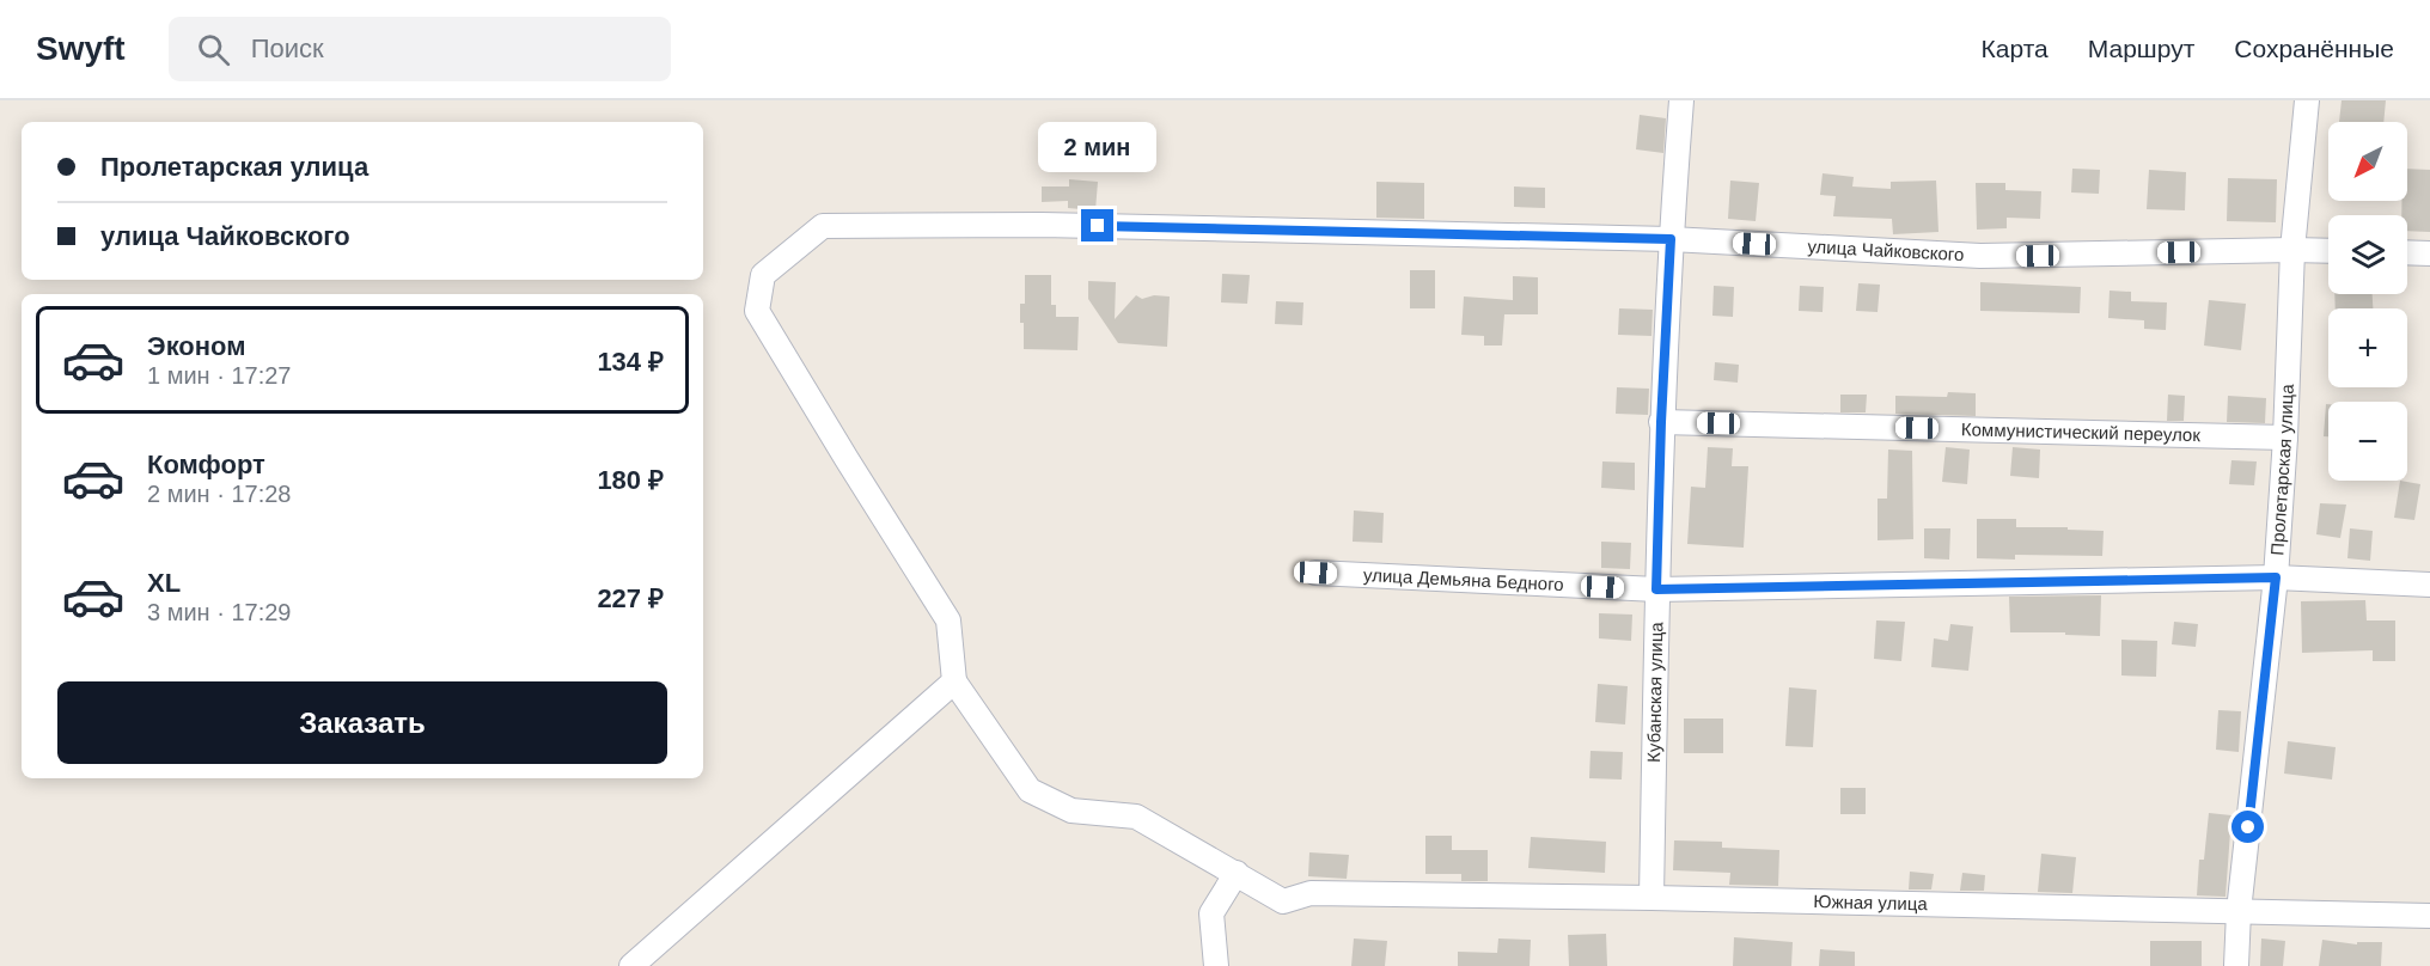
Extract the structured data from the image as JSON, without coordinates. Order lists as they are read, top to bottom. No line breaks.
{"streets":{"street":["улица Чайковского","Коммунистический переулок","Пролетарская улица","улица Демьяна Бедного","Кубанская улица","Южная улица"]},"crossings":[["улица Чайковского","Пролетарская улица"],["улица Чайковского","Кубанская улица"],["улица Чайковского","Южная улица"],["Коммунистический переулок","Пролетарская улица"],["Коммунистический переулок","Кубанская улица"],["Пролетарская улица","улица Демьяна Бедного"],["Пролетарская улица","Южная улица"],["улица Демьяна Бедного","Кубанская улица"],["Кубанская улица","Южная улица"]],"north":"bottom left","page":{"header":"Swyft","search":"Поиск","nav":["Карта","Маршрут","Сохранённые"],"map_buttons":["+","−"],"bubble":"2 мин","banner":["Пролетарская улица","улица Чайковского"],"list":[{"name":"Эконом","note":"1 мин · 17:27","value":"134 ₽"},{"name":"Комфорт","note":"2 мин · 17:28","value":"180 ₽"},{"name":"XL","note":"3 мин · 17:29","value":"227 ₽"}],"buttons":"Заказать"}}
